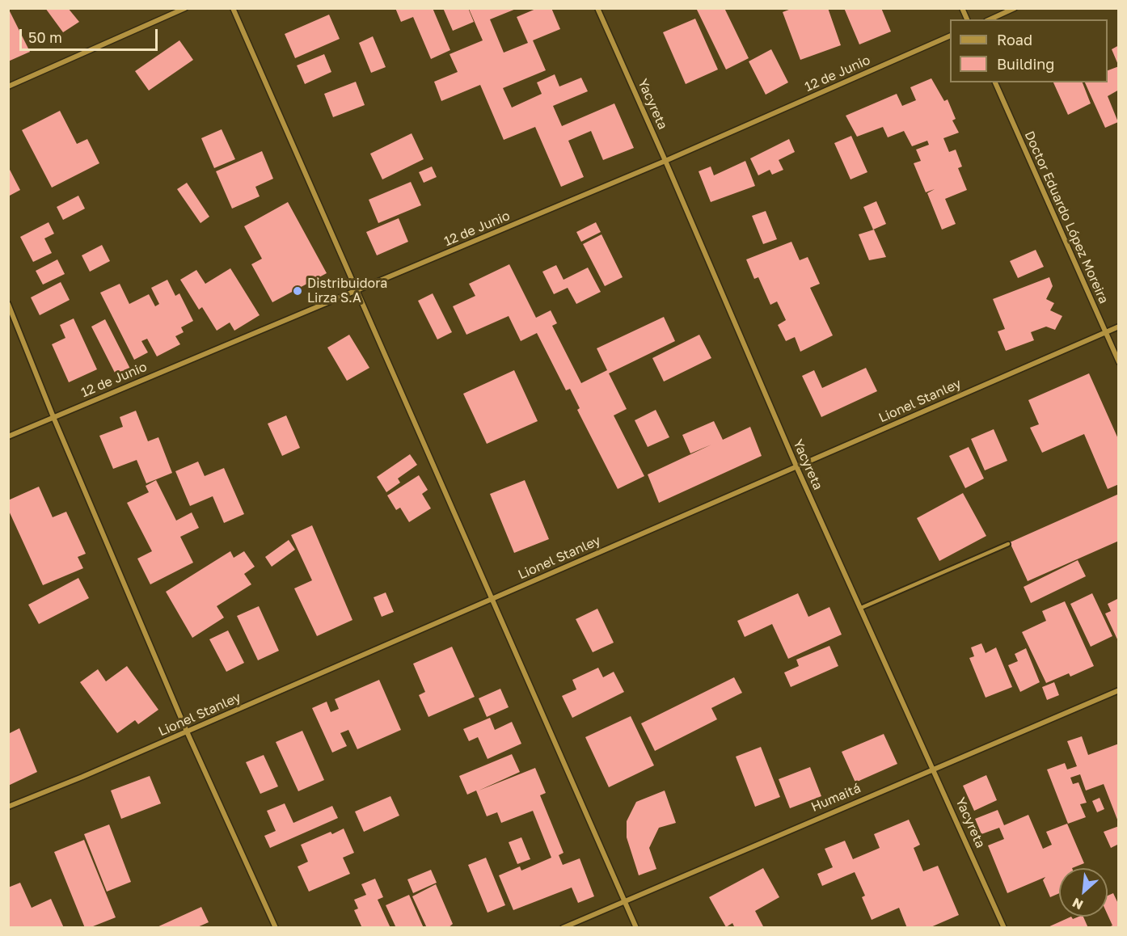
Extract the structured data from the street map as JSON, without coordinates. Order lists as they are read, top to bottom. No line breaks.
{"streets":{"street":["12 de Junio","Yacyreta","Doctor Eduardo López Moreira","Lionel Stanley","Humaitá"]},"crossings":[["12 de Junio","Yacyreta"],["Yacyreta","Lionel Stanley"],["Yacyreta","Humaitá"],["Doctor Eduardo López Moreira","Lionel Stanley"]],"places":["Distribuidora Lirza S.A"],"legend":["Road","Building"],"scale_bar":"50 m","north":"bottom left"}
